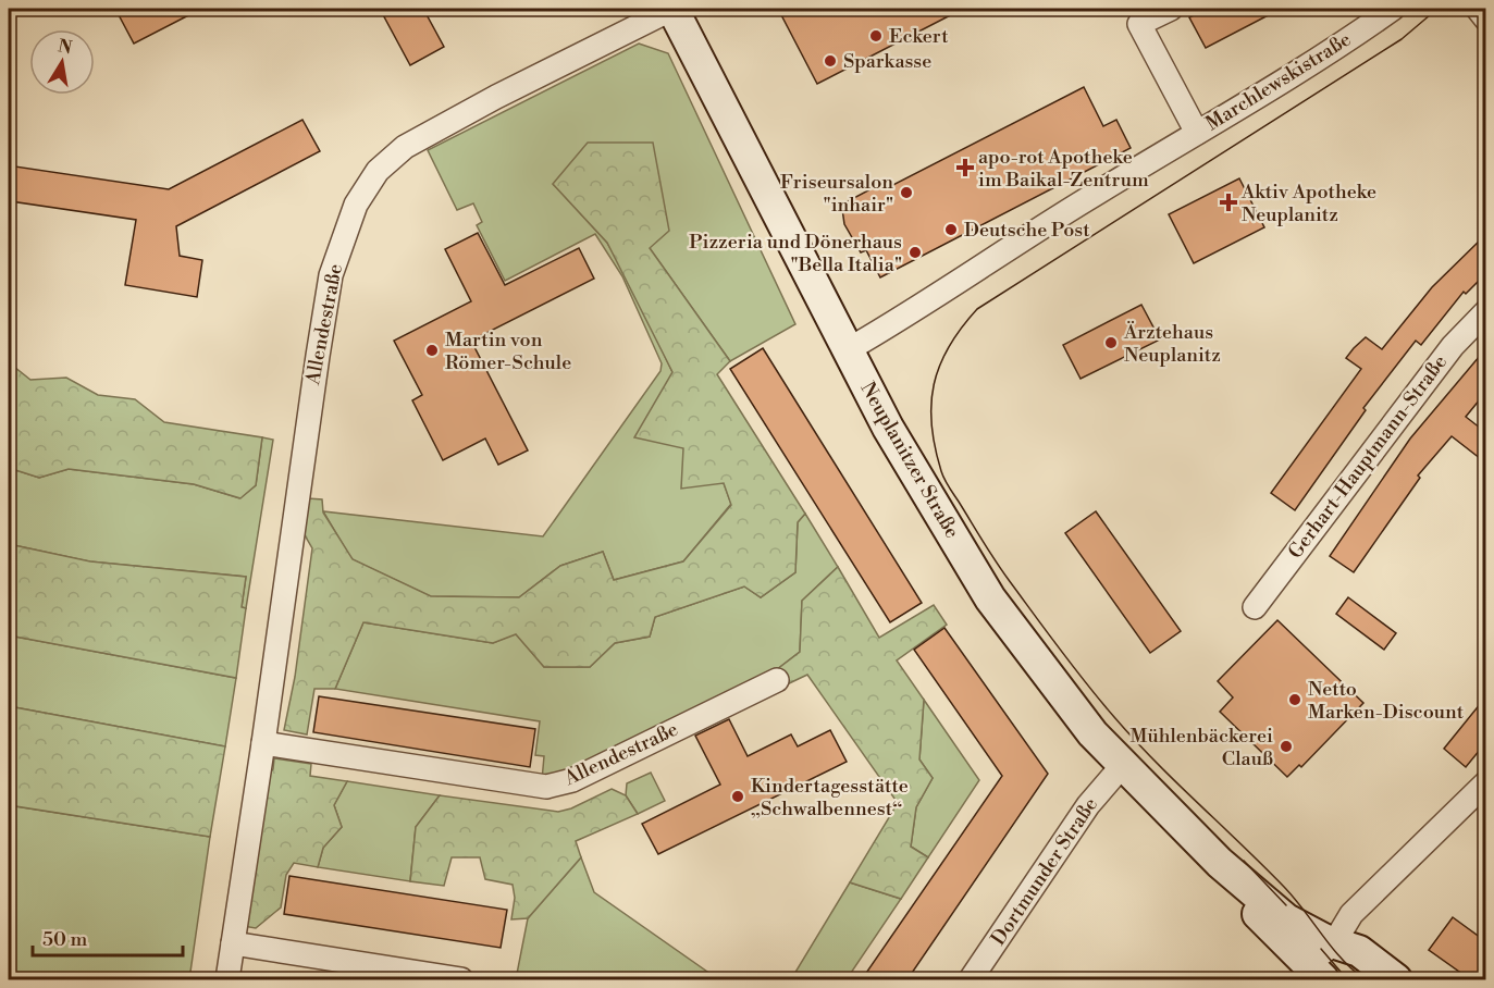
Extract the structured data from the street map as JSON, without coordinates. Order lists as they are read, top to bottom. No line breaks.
{"streets":{"street":["Marchlewskistraße","Allendestraße","Gerhart-Hauptmann-Straße","Neuplanitzer Straße","Dortmunder Straße"]},"crossings":[["Marchlewskistraße","Neuplanitzer Straße"],["Allendestraße","Neuplanitzer Straße"],["Neuplanitzer Straße","Dortmunder Straße"]],"places":{"other":["Eckert","Sparkasse","Friseursalon \"inhair\"","Deutsche Post","Pizzeria und Dönerhaus \"Bella Italia\"","Ärztehaus Neuplanitz","Martin von Römer-Schule","Netto Marken-Discount","Mühlenbäckerei Clauß","Kindertagesstätte „Schwalbennest“"],"health":["apo-rot Apotheke im Baikal-Zentrum","Aktiv Apotheke Neuplanitz"]},"scale_bar":"50 m","north":"top"}
